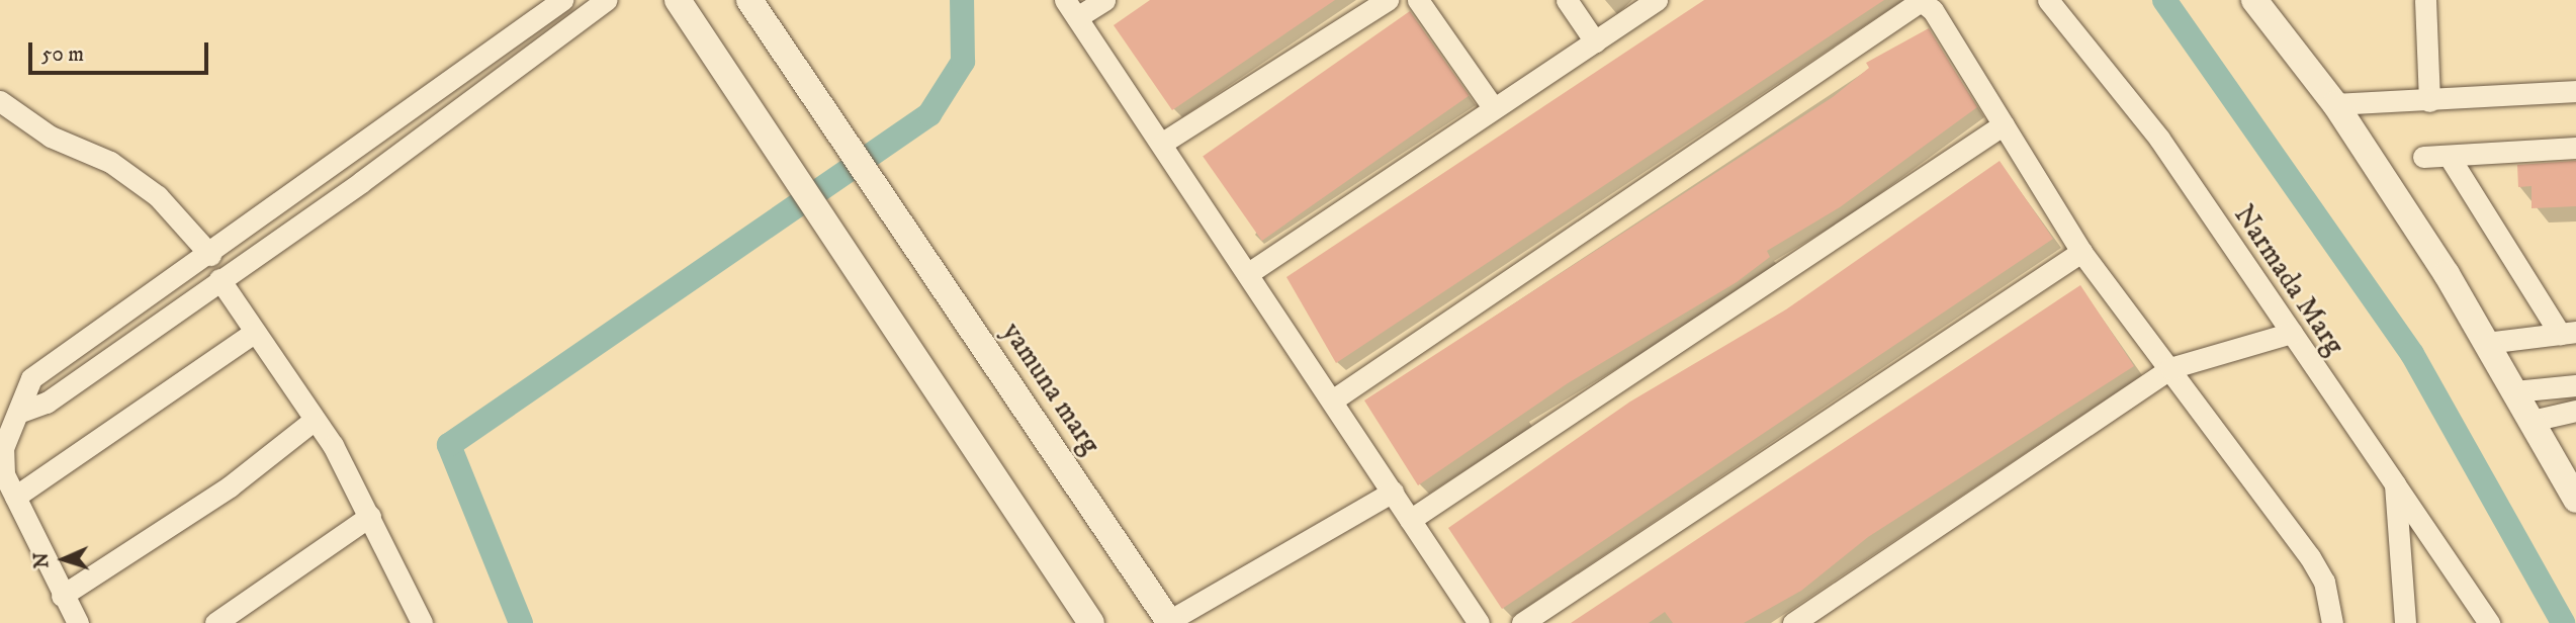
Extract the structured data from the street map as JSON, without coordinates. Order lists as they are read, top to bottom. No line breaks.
{"streets":{"street":["Narmada Marg","yamuna marg"]},"scale_bar":"50 m","north":"left"}
